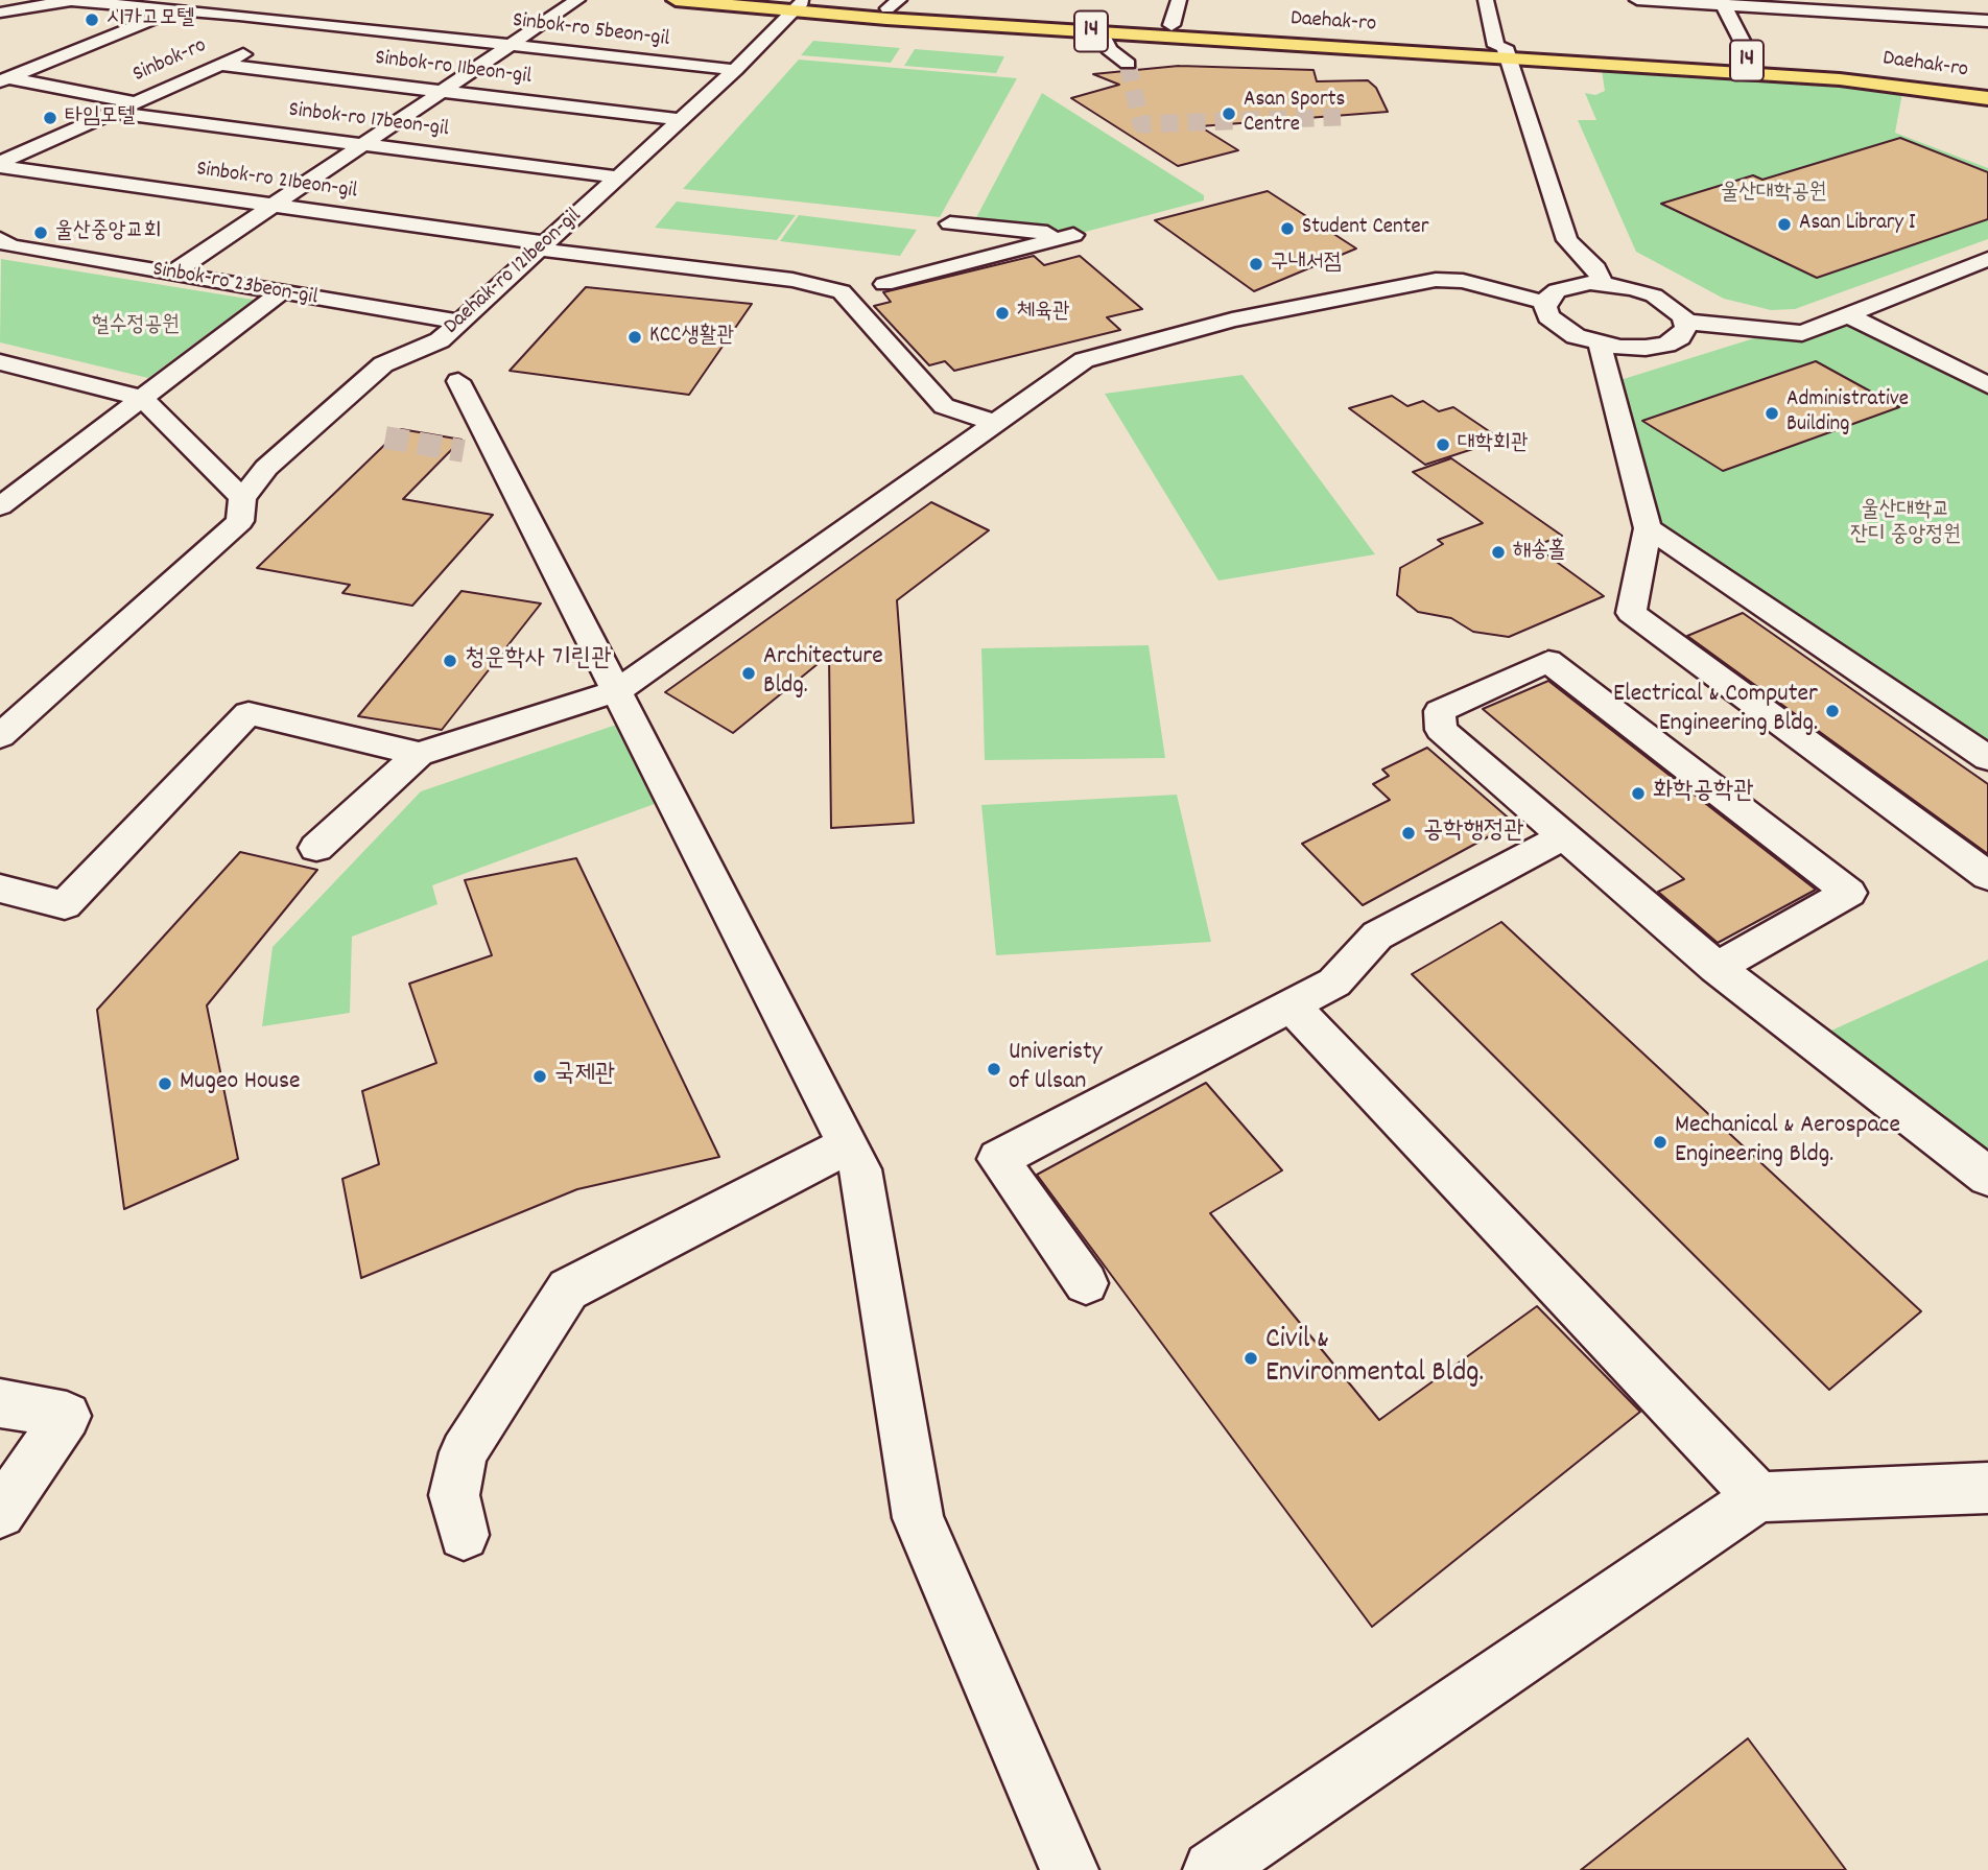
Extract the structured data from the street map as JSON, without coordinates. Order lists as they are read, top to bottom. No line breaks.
{"streets":{"main road":["Daehak-ro","14"],"street":["Sinbok-ro 5beon-gil","Sinbok-ro","Sinbok-ro 11beon-gil","Sinbok-ro 17beon-gil","Sinbok-ro 21beon-gil","Daehak-ro 121beon-gil","Sinbok-ro 23beon-gil"]},"crossings":[["Daehak-ro","Daehak-ro 121beon-gil"],["Sinbok-ro 5beon-gil","Sinbok-ro"],["Sinbok-ro 5beon-gil","Daehak-ro 121beon-gil"],["Sinbok-ro","Sinbok-ro 11beon-gil"],["Sinbok-ro","Sinbok-ro 17beon-gil"],["Sinbok-ro","Sinbok-ro 21beon-gil"],["Sinbok-ro 11beon-gil","Daehak-ro 121beon-gil"],["Sinbok-ro 17beon-gil","Daehak-ro 121beon-gil"],["Sinbok-ro 21beon-gil","Daehak-ro 121beon-gil"],["Daehak-ro 121beon-gil","Sinbok-ro 23beon-gil"]],"parks":["울산대학공원","헐수정공원","울산대학교 잔디 중앙정원"],"places":["시카고모텔","Asan Sports Centre","타임모텔","Asan Library I","Student Center","울산중앙교회","구내서점","체육관","KCC생활관","Administrative Building","대학회관","해송홀","청운학사 기린관","Architecture Bldg.","Electrical & Computer Engineering Bldg.","화학공학관","공학행정관","Univeristy of Ulsan","국제관","Mugeo House","Mechanical & Aerospace Engineering Bldg.","Civil & Environmental Bldg."]}
